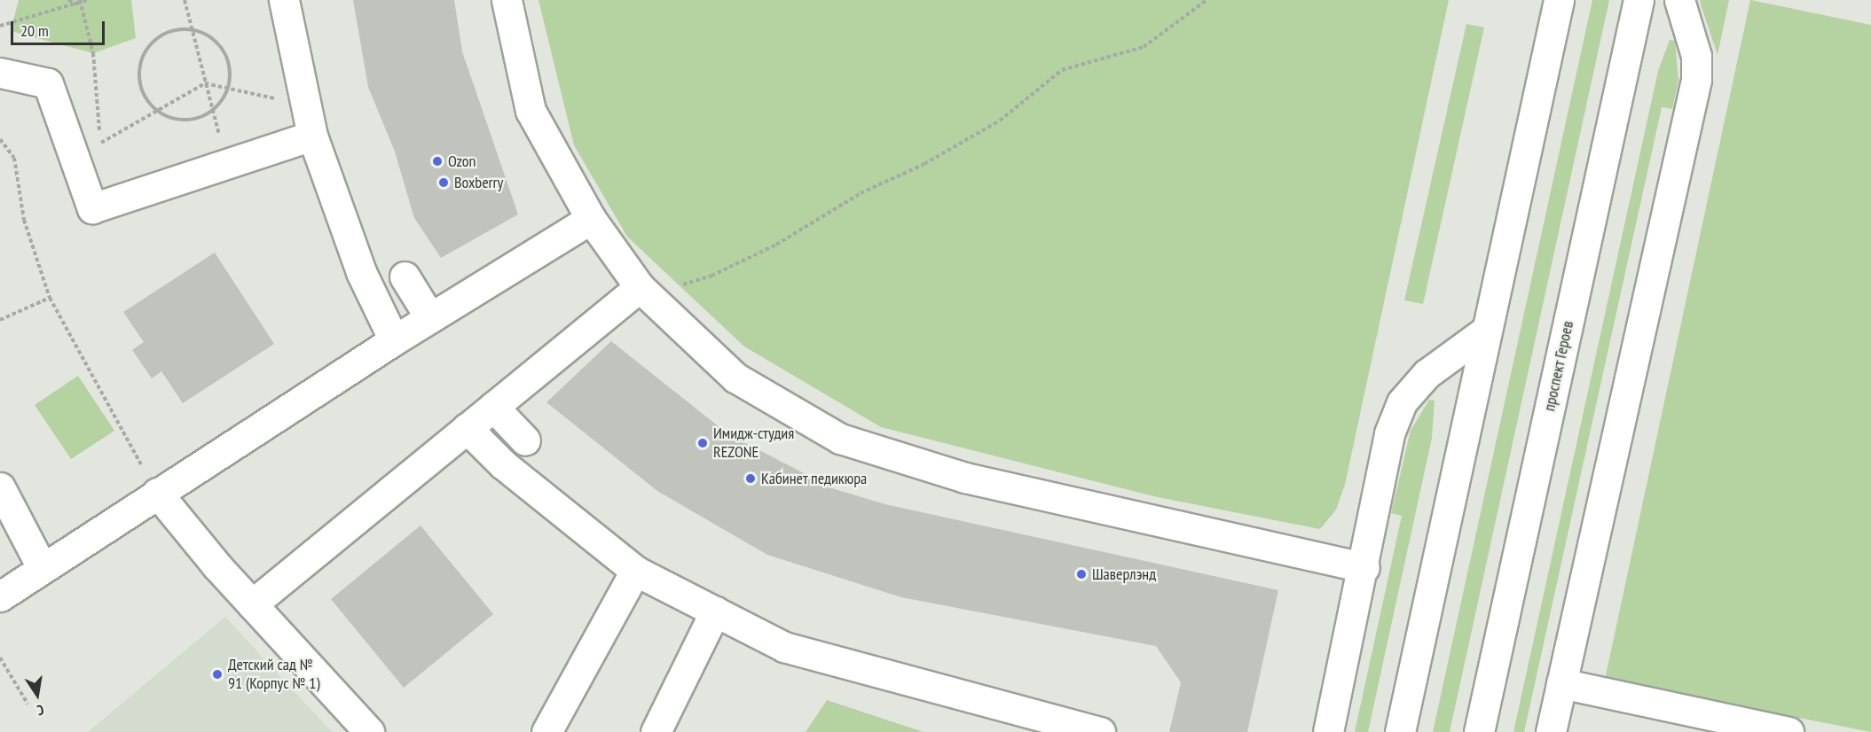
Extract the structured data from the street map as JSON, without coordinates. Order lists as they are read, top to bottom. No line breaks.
{"streets":{"street":["проспект Героев"]},"places":["Ozon","Boxberry","Имидж-студия REZONE","Кабинет педикюра","Шаверлэнд","Детский сад № 91 (Корпус № 1)"],"scale_bar":"20 m","north":"bottom"}
